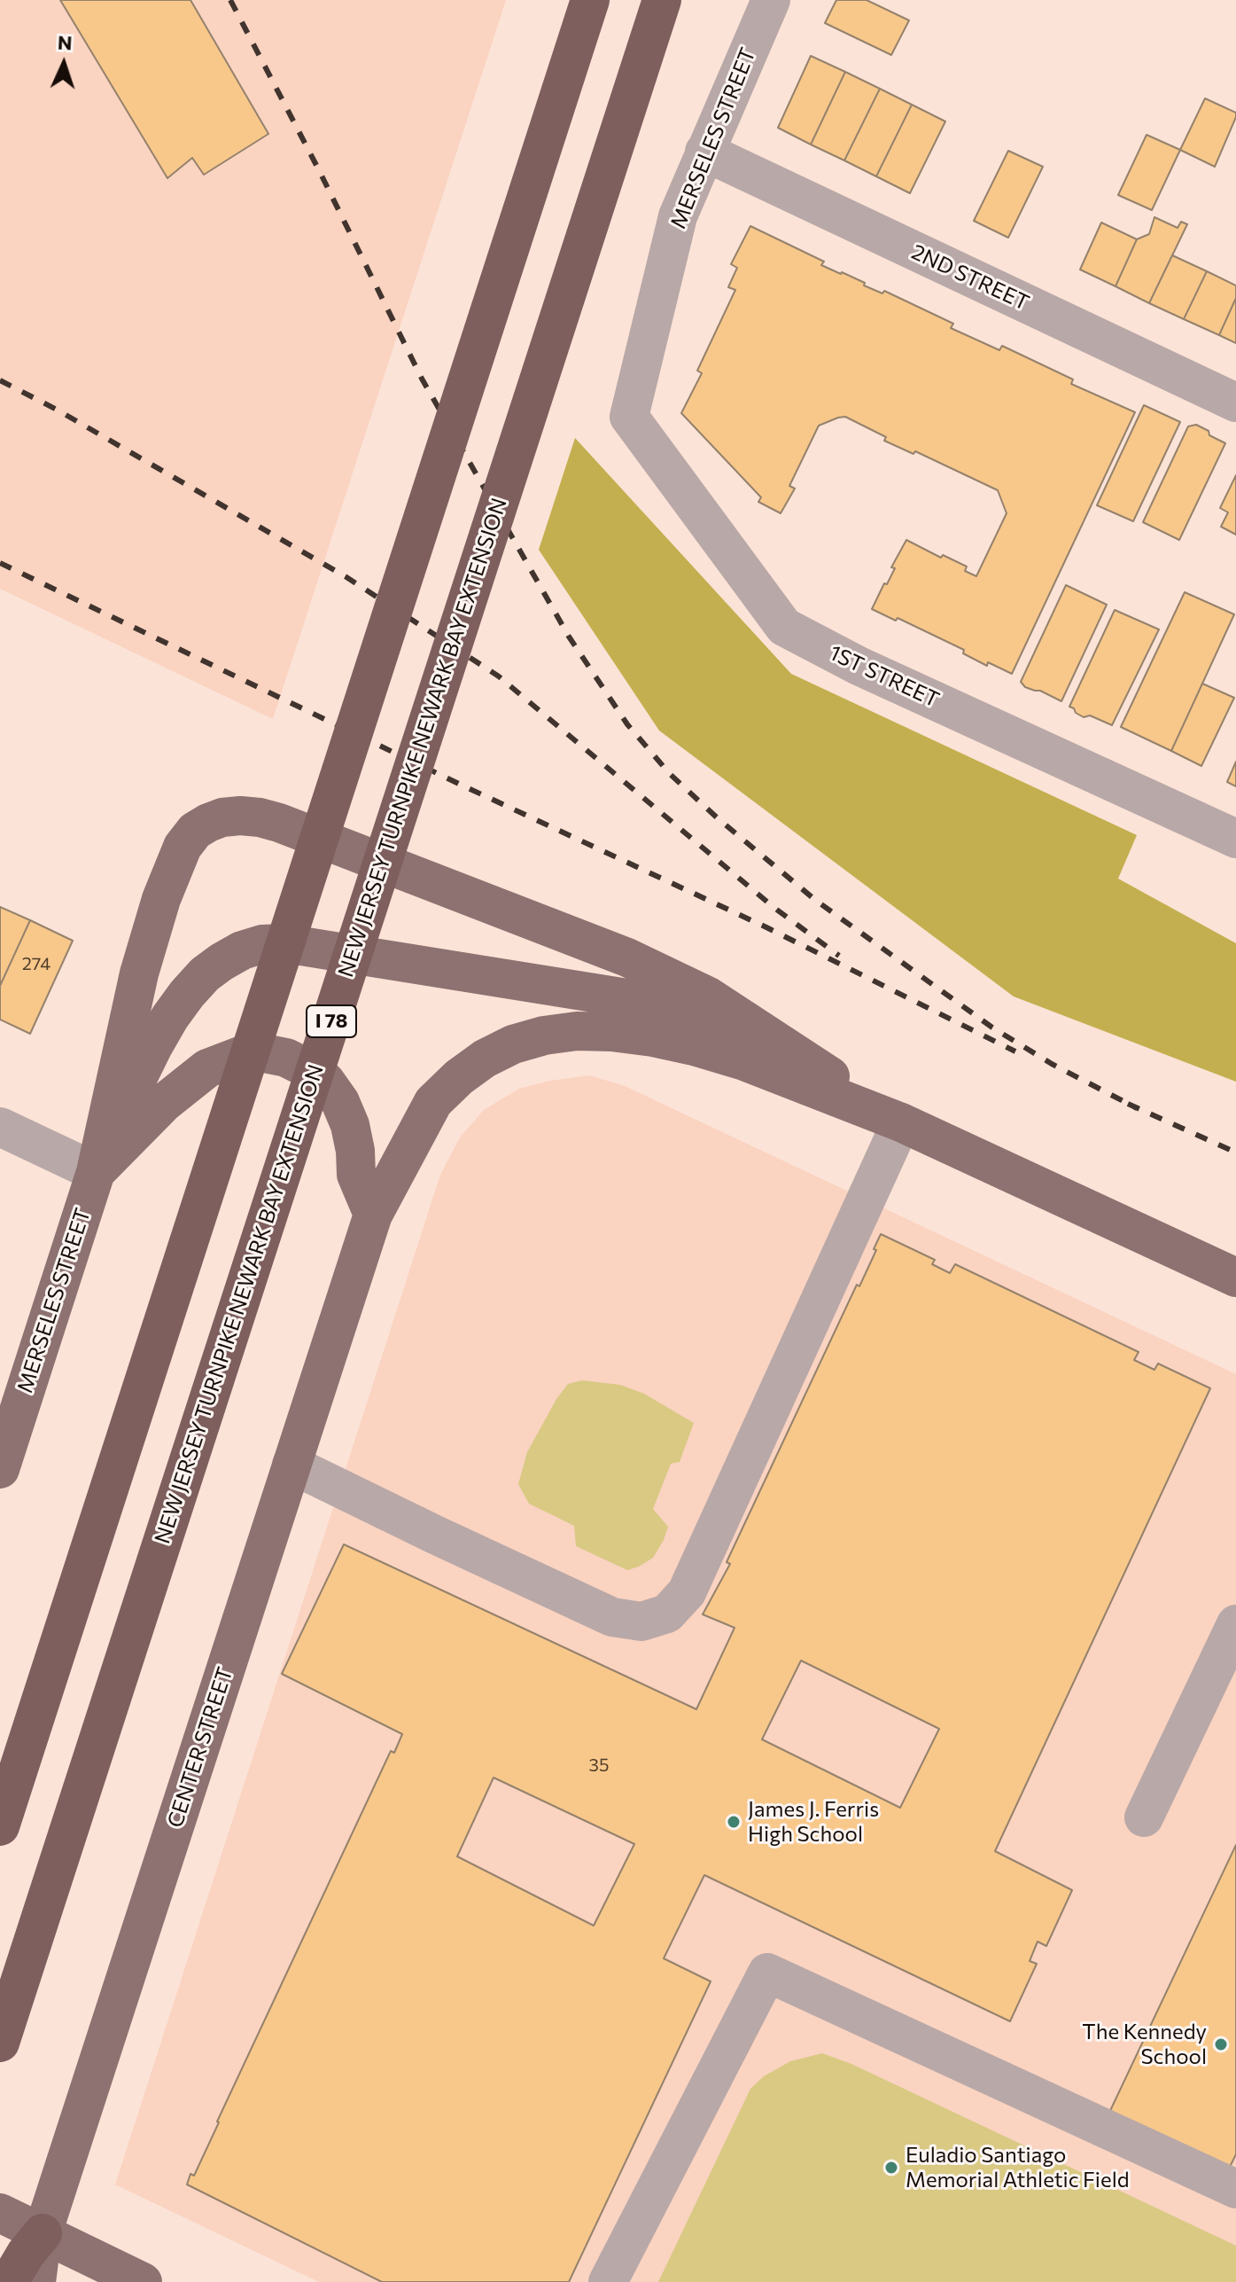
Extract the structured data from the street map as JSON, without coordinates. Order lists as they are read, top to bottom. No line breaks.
{"streets":{"highway":["NEW JERSEY TURNPIKE NEWARK BAY EXTENSION","I 78"],"main road":["MERSELES STREET","CENTER STREET"],"street":["2ND STREET","1ST STREET"]},"crossings":[["MERSELES STREET","2ND STREET"],["MERSELES STREET","1ST STREET"]],"places":["James J. Ferris High School","The Kennedy School","Euladio Santiago Memorial Athletic Field"],"house_numbers":["274","35"],"north":"top"}
